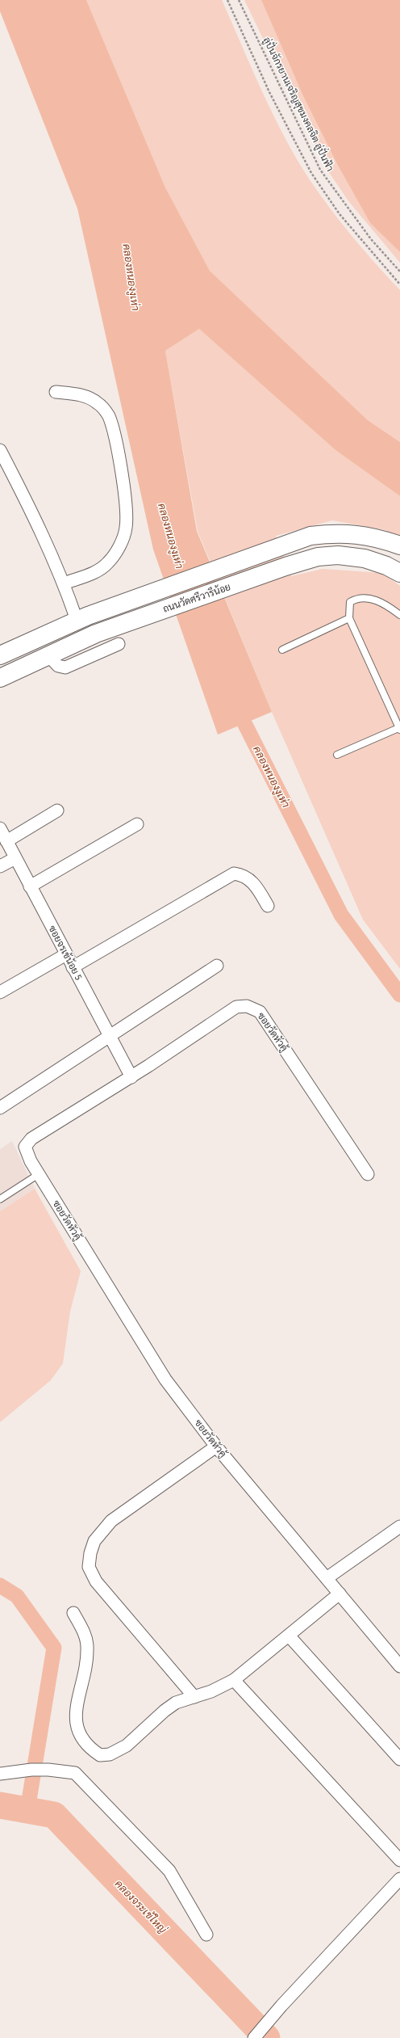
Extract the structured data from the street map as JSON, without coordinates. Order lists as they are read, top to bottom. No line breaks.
{"streets":{"main road":["ถนนวัดศรีวารีน้อย"],"street":["ซอยจรเข้น้อย 5","ซอยวัดหัวคู้"],"path":["ลู่ปั่นจักรยานเจริญสุขมงคลจิต ลู่ปั่นฟ้า"]},"crossings":[["ซอยจรเข้น้อย 5","ซอยวัดหัวคู้"]],"water":["คลองหนองงูเห่า","คลองจระเข้ใหญ่"]}
